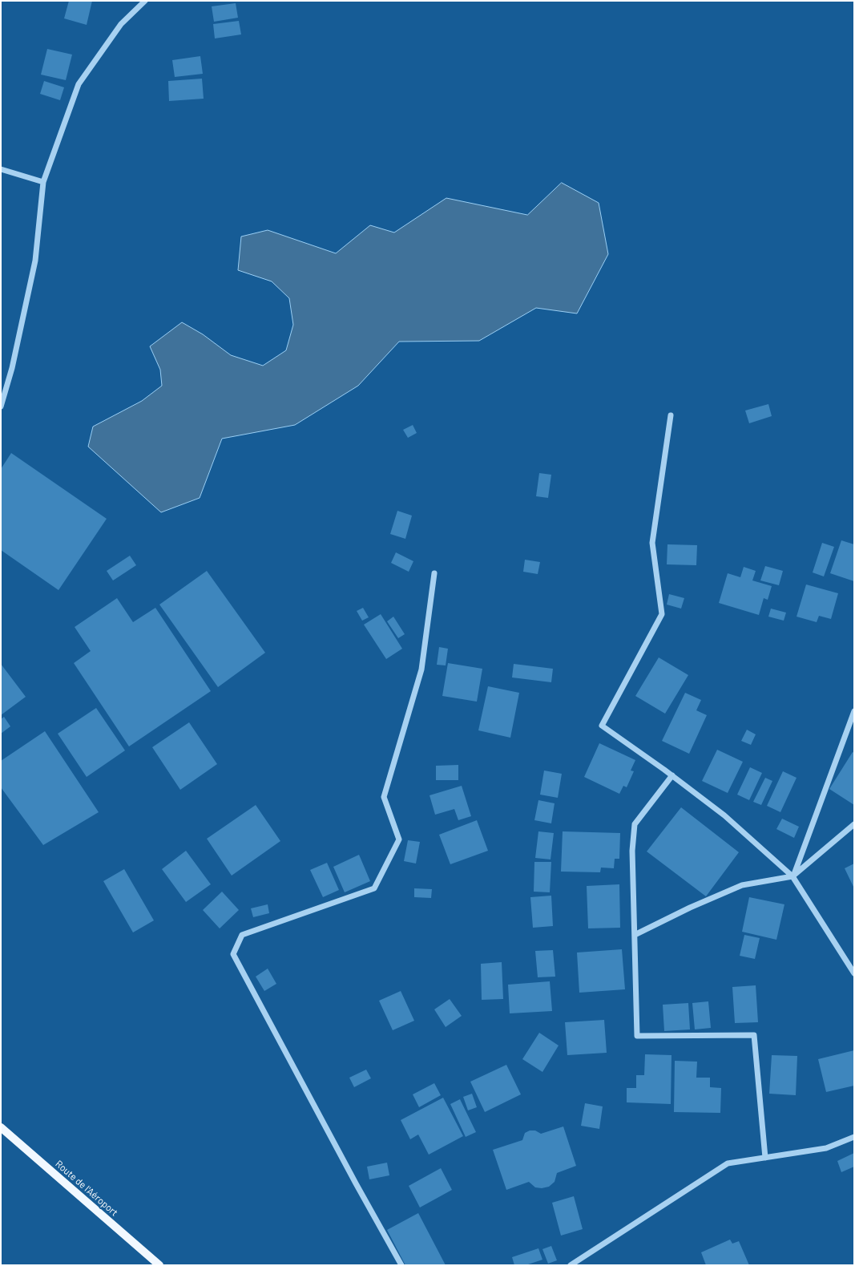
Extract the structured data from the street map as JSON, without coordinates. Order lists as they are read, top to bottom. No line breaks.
{"streets":{"main road":["Route de l'Aéroport"]}}
